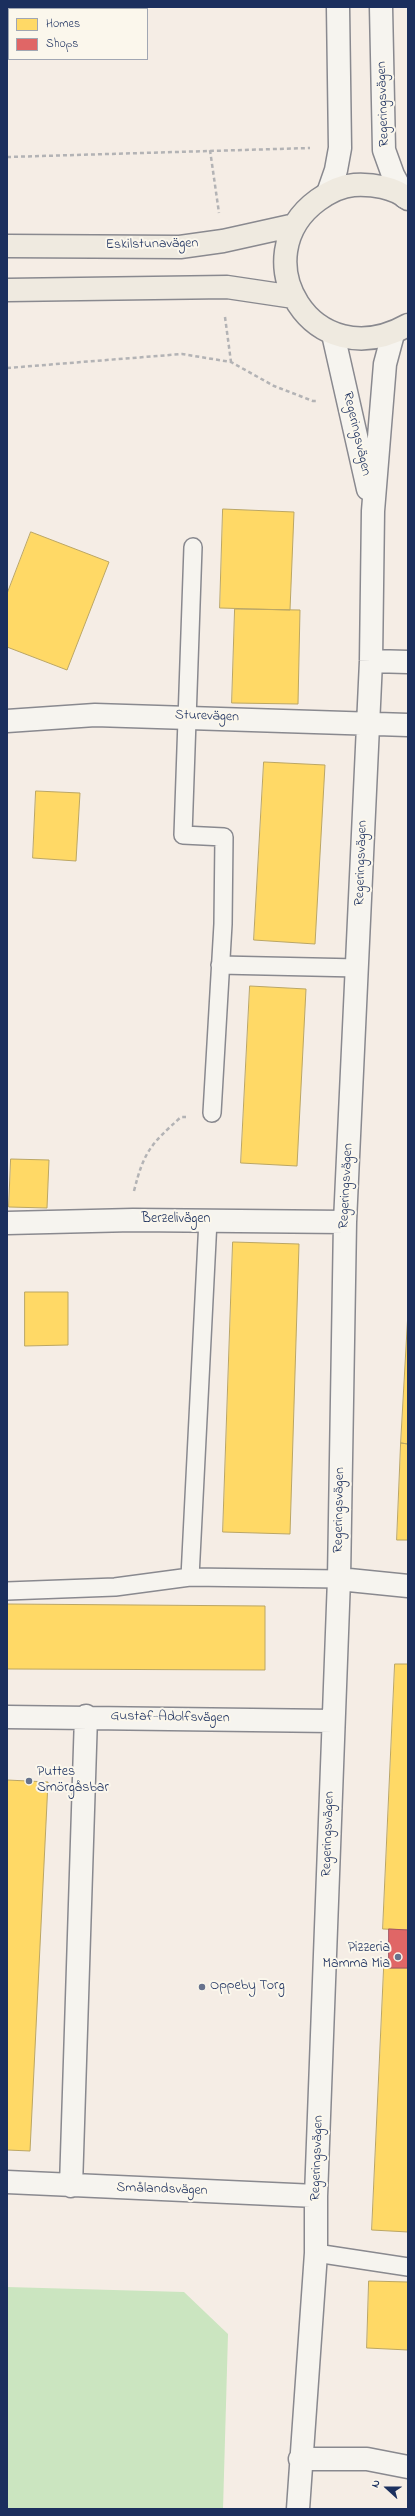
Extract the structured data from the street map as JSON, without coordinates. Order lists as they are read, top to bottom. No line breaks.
{"streets":{"main road":["Eskilstunavägen"],"street":["Regeringsvägen","Sturevägen","Berzelivägen","Gustaf-Adolfsvägen","Smålandsvägen"]},"crossings":[["Regeringsvägen","Sturevägen"],["Regeringsvägen","Berzelivägen"],["Regeringsvägen","Gustaf-Adolfsvägen"],["Regeringsvägen","Smålandsvägen"]],"places":["Puttes Smörgåsbar","Pizzeria Mamma Mia","Oppeby Torg"],"legend":["Homes","Shops"],"north":"left"}
